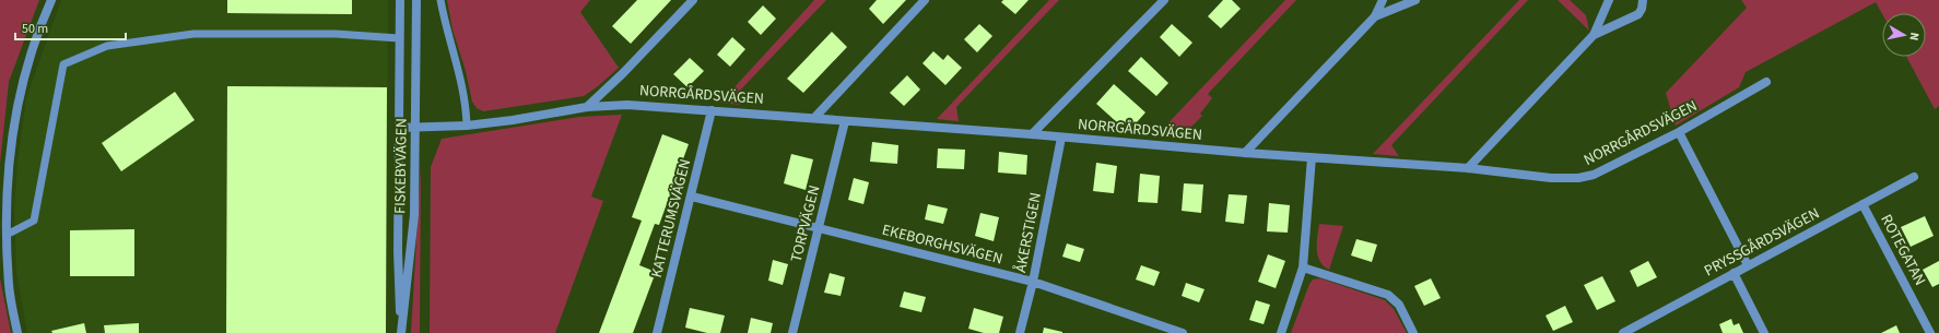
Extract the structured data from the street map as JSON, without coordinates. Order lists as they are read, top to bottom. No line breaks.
{"streets":{"street":["NORRGÅRDSVÄGEN","FISKEBYVÄGEN","KATTERUMSVÄGEN","TORPVÄGEN","ÅKERSTIGEN","PRYSSGÅRDSVÄGEN","EKEBORGHSVÄGEN","ROTEGATAN"]},"crossings":[["NORRGÅRDSVÄGEN","FISKEBYVÄGEN"],["NORRGÅRDSVÄGEN","KATTERUMSVÄGEN"],["NORRGÅRDSVÄGEN","TORPVÄGEN"],["NORRGÅRDSVÄGEN","ÅKERSTIGEN"],["KATTERUMSVÄGEN","EKEBORGHSVÄGEN"],["TORPVÄGEN","EKEBORGHSVÄGEN"],["ÅKERSTIGEN","EKEBORGHSVÄGEN"],["PRYSSGÅRDSVÄGEN","ROTEGATAN"]],"scale_bar":"50 m","north":"right"}
